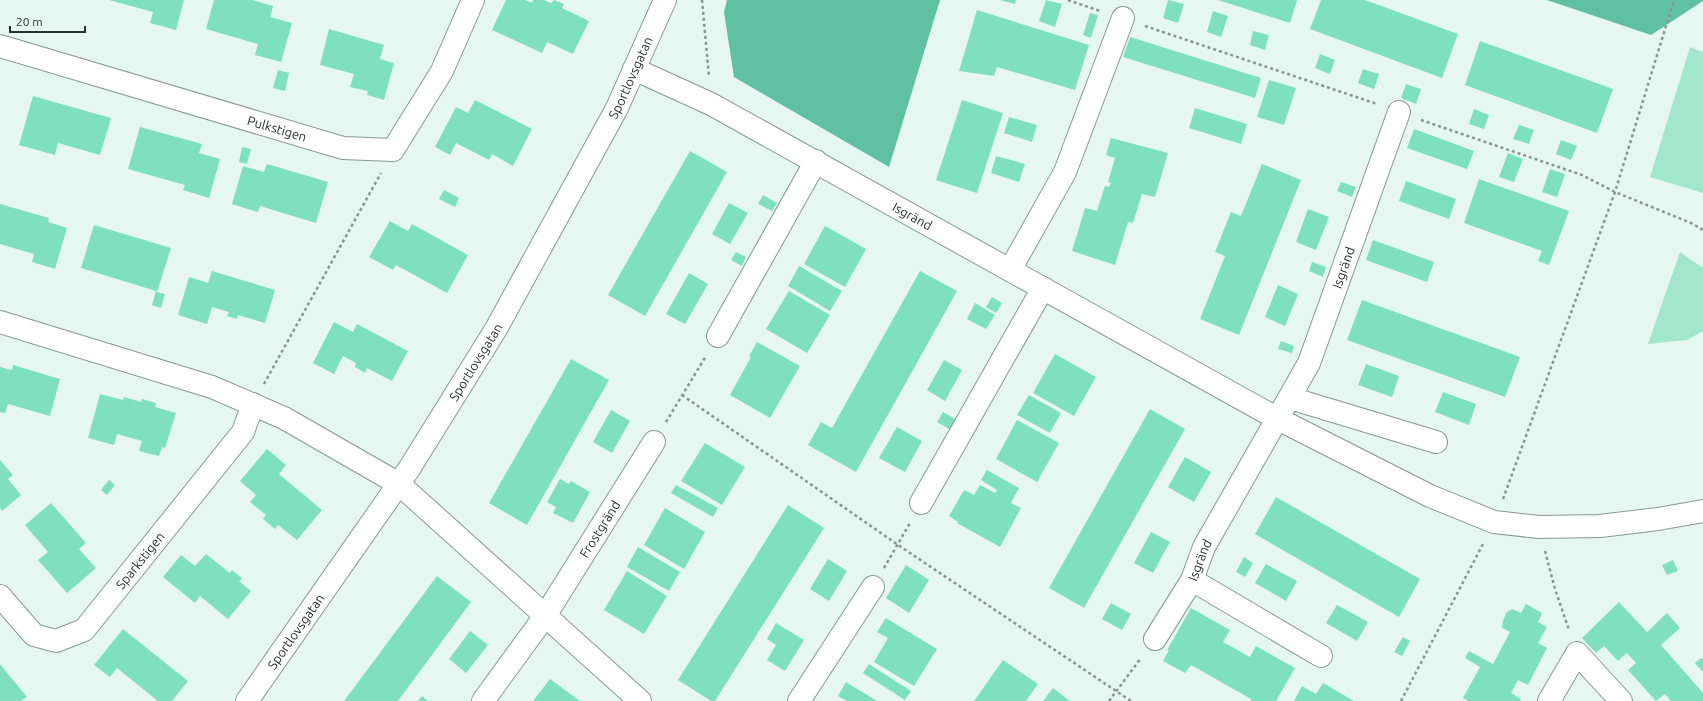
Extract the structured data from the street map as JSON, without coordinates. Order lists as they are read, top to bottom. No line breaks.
{"streets":{"street":["Sportlovsgatan","Pulkstigen","Isgränd","Frostgränd","Sparkstigen"]},"crossings":[["Sportlovsgatan","Isgränd"]],"scale_bar":"20 m"}
